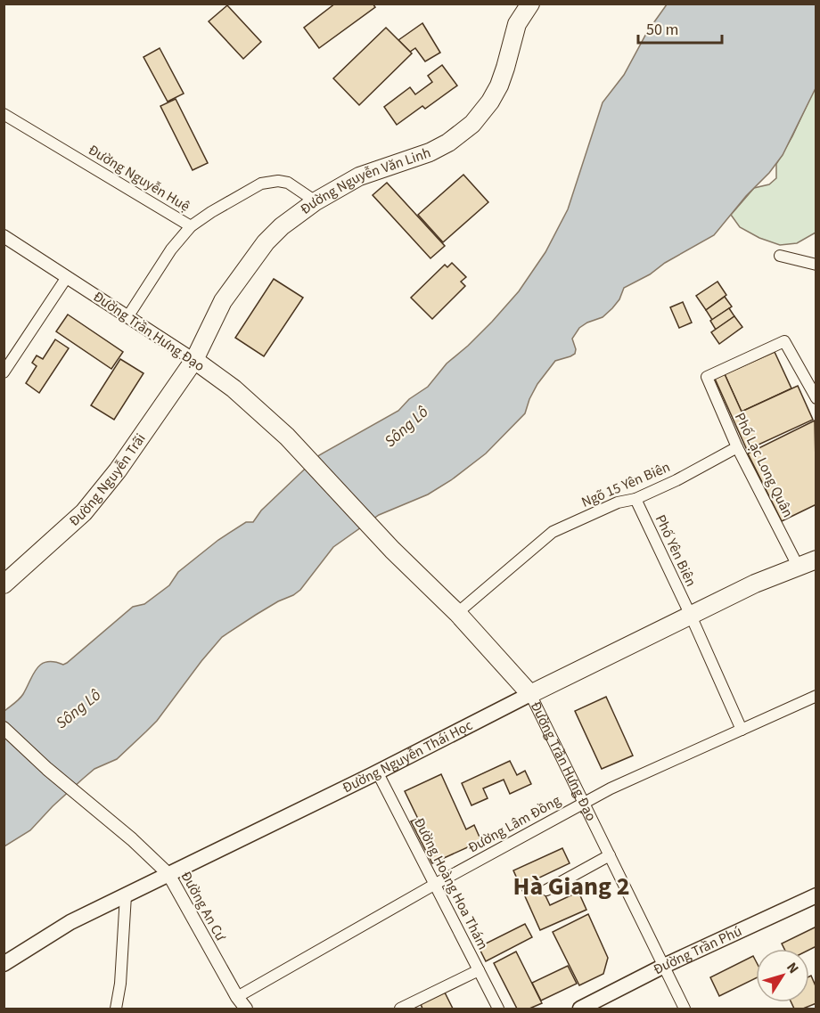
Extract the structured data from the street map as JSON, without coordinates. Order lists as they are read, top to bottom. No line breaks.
{"streets":{"highway":["Đường Nguyễn Văn Linh","Đường Trần Hưng Đạo","Đường Nguyễn Trãi","Đường Nguyễn Thái Học"],"main road":["Đường Trần Phú"],"street":["Đường Nguyễn Huệ","Phố Lạc Long Quân","Ngõ 15 Yên Biên","Phố Yên Biên","Đường Lâm Đồng","Đường Hoàng Hoa Thám","Đường An Cư"]},"crossings":[["Đường Nguyễn Huệ","Đường Nguyễn Văn Linh"],["Đường Nguyễn Văn Linh","Đường Trần Hưng Đạo"],["Đường Nguyễn Văn Linh","Đường Nguyễn Trãi"],["Đường Trần Hưng Đạo","Đường Nguyễn Trãi"],["Đường Trần Hưng Đạo","Ngõ 15 Yên Biên"],["Đường Trần Hưng Đạo","Đường Nguyễn Thái Học"],["Đường Trần Hưng Đạo","Đường Lâm Đồng"],["Đường Trần Hưng Đạo","Đường Trần Phú"],["Phố Lạc Long Quân","Ngõ 15 Yên Biên"],["Phố Lạc Long Quân","Đường Nguyễn Thái Học"],["Ngõ 15 Yên Biên","Phố Yên Biên"],["Phố Yên Biên","Đường Nguyễn Thái Học"],["Phố Yên Biên","Đường Lâm Đồng"],["Đường Nguyễn Thái Học","Đường Hoàng Hoa Thám"],["Đường Nguyễn Thái Học","Đường An Cư"],["Đường Lâm Đồng","Đường Hoàng Hoa Thám"],["Đường Lâm Đồng","Đường An Cư"]],"districts":["Hà Giang 2"],"water":["Sông Lô"],"scale_bar":"50 m","north":"top right"}
